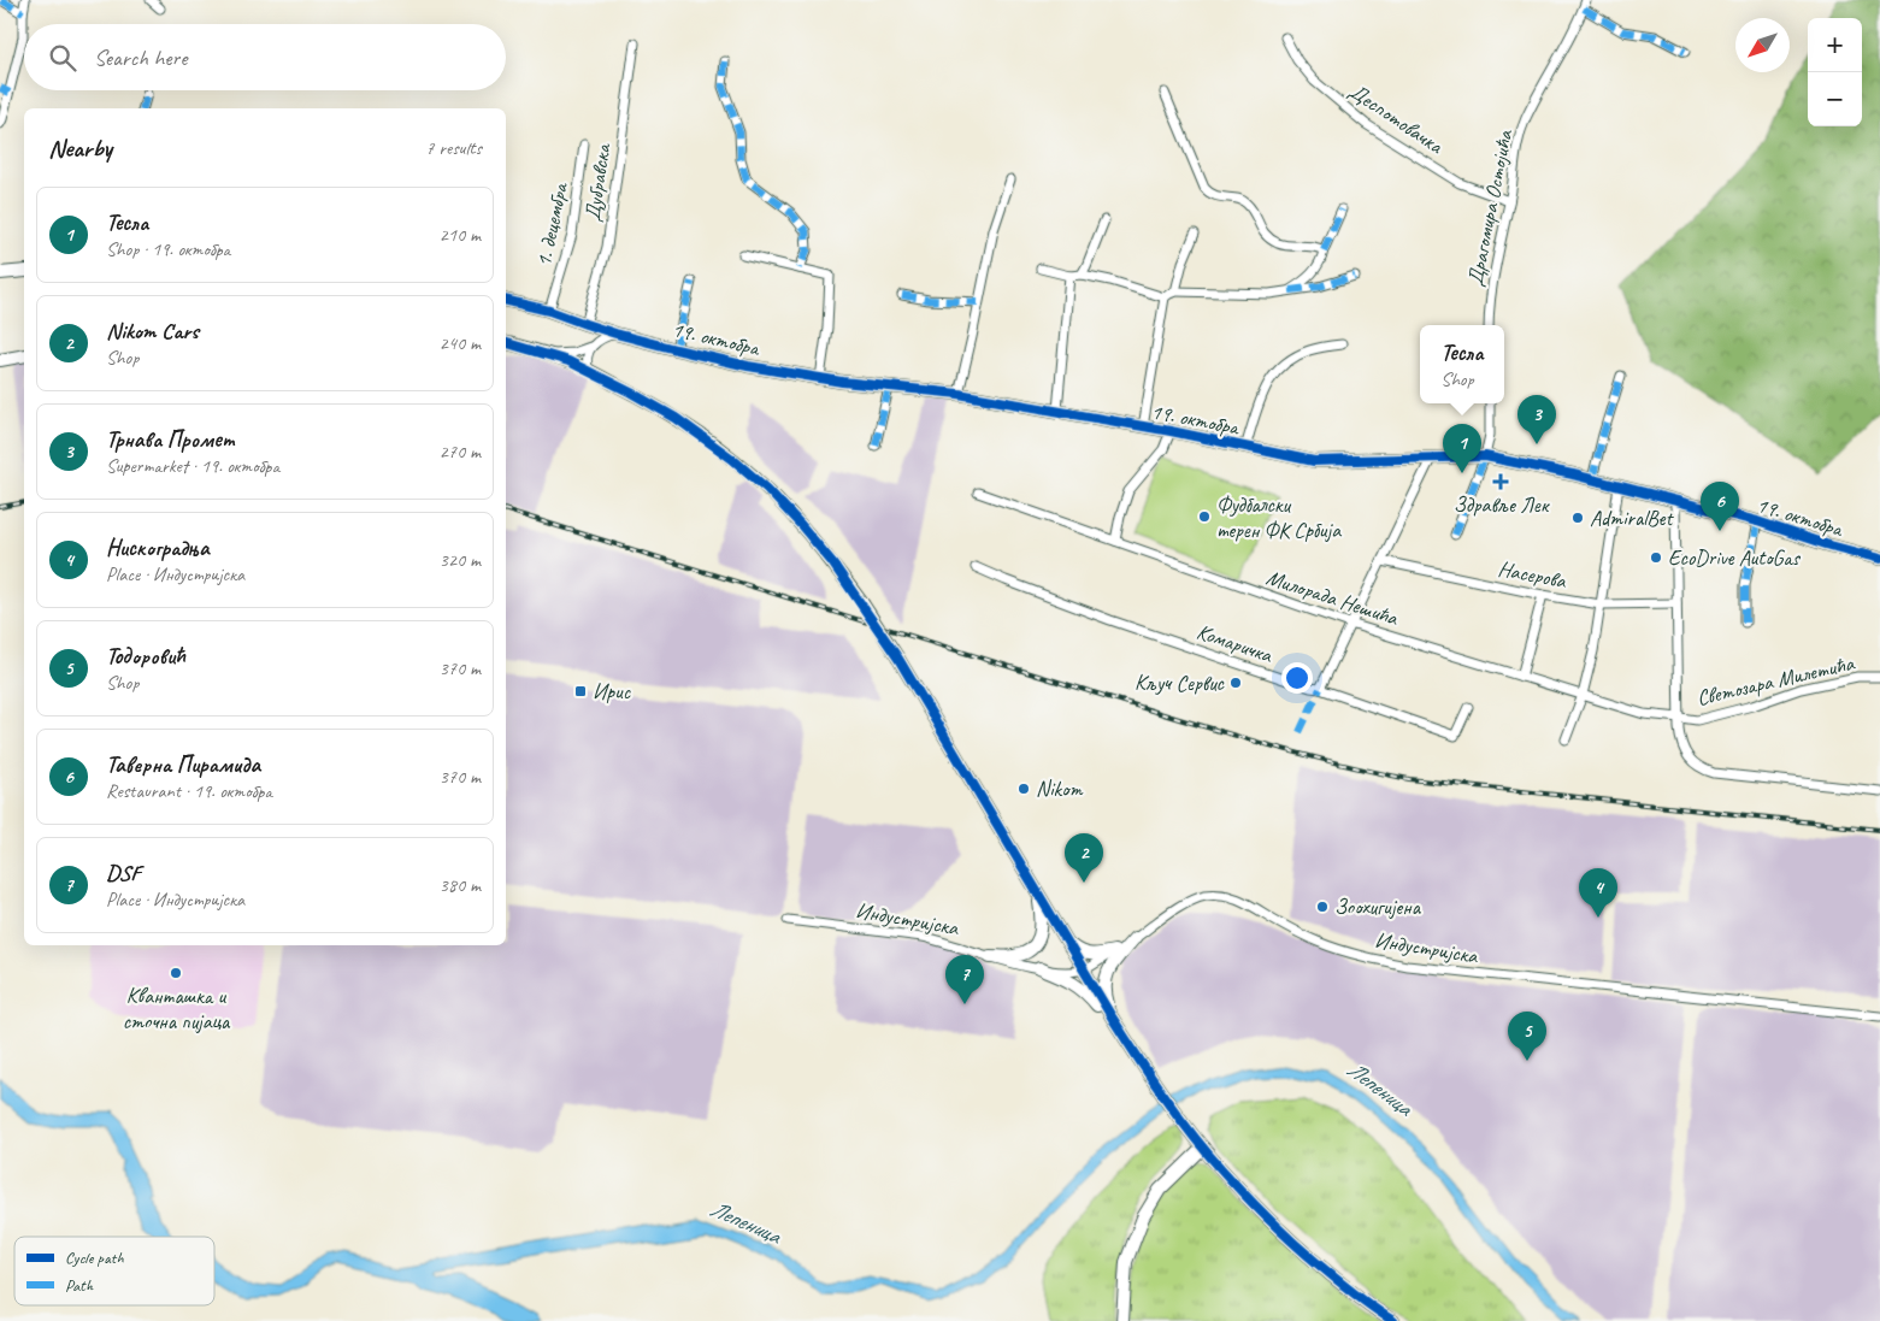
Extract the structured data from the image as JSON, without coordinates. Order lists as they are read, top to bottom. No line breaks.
{"streets":{"street":["Деспотовачка","Дубравска","Драгомира Остојића","1. децембра","19. октобра","Насерова","Милорада Нешића","Комаричка","Светозара Милетића","Индустријска"]},"crossings":[["Деспотовачка","Драгомира Остојића"],["Дубравска","19. октобра"],["1. децембра","19. октобра"],["Милорада Нешића","Светозара Милетића"]],"water":["Лепеница"],"places":{"health":["Здравље Лек"],"other":["Фудбалски терен ФК Србија","AdmiralBet","EcoDrive AutoGas","Кључ Сервис","Nikom","Зоохигијена","Кванташка и сточна пијаца"],"transit":["Ирис"]},"legend":["Cycle path","Path"],"north":"bottom left","page":{"map_buttons":["+","−"],"search":"Search here","heading":["Nearby","7 results"],"list":[{"mark":"1","name":"Тесла","note":"Shop · 19. октобра","value":"210 m"},{"mark":"2","name":"Nikom Cars","note":"Shop","value":"240 m"},{"mark":"3","name":"Трнава Промет","note":"Supermarket · 19. октобра","value":"270 m"},{"mark":"4","name":"Нискоградња","note":"Place · Индустријска","value":"320 m"},{"mark":"5","name":"Тодоровић","note":"Shop","value":"370 m"},{"mark":"6","name":"Таверна Пирамида","note":"Restaurant · 19. октобра","value":"370 m"},{"mark":"7","name":"DSF","note":"Place · Индустријска","value":"380 m"}],"popup":["Тесла","Shop"],"pins":["3","1","6","2","4","7","5"]}}
